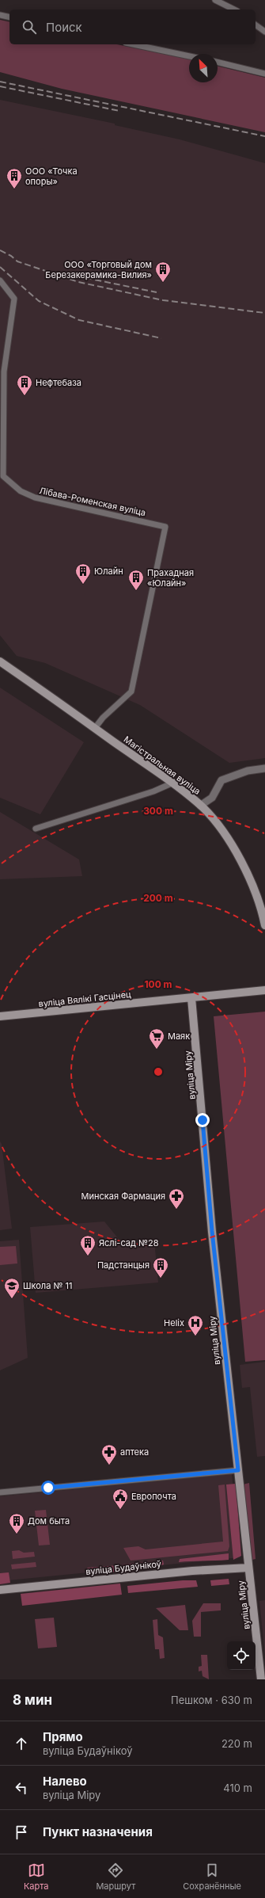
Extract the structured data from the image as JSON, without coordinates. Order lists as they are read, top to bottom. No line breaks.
{"streets":{"main road":["Магістральная вуліца","вуліца Вялікі Гасцінец","вуліца Міру","вуліца Будаўнікоў"],"street":["Лібава-Роменская вуліца"]},"crossings":[["Лібава-Роменская вуліца","Магістральная вуліца"],["вуліца Вялікі Гасцінец","вуліца Міру"],["вуліца Міру","вуліца Будаўнікоў"]],"places":{"building":["ООО «Точка опоры»","ООО «Торговый дом Березакерамика-Вилия»","Нефтебаза","Юлайн","Прахадная «Юлайн»","Яслі-сад №28","Падстанцыя","Дом быта"],"supermarket":["Маяк"],"pharmacy":["Минская Фармация","аптека"],"school or university":["Школа № 11"],"hospital":["Helix"],"public building":["Европочта"]},"north":"top left","page":{"search":"Поиск","heading":["8 мин","Пешком · 630 m"],"list":[["Прямо","вуліца Будаўнікоў","220 m"],["Налево","вуліца Міру","410 m"],"Пункт назначения"],"nav":["Карта","Маршрут","Сохранённые"]},"rings":["300 m","200 m","100 m"]}
